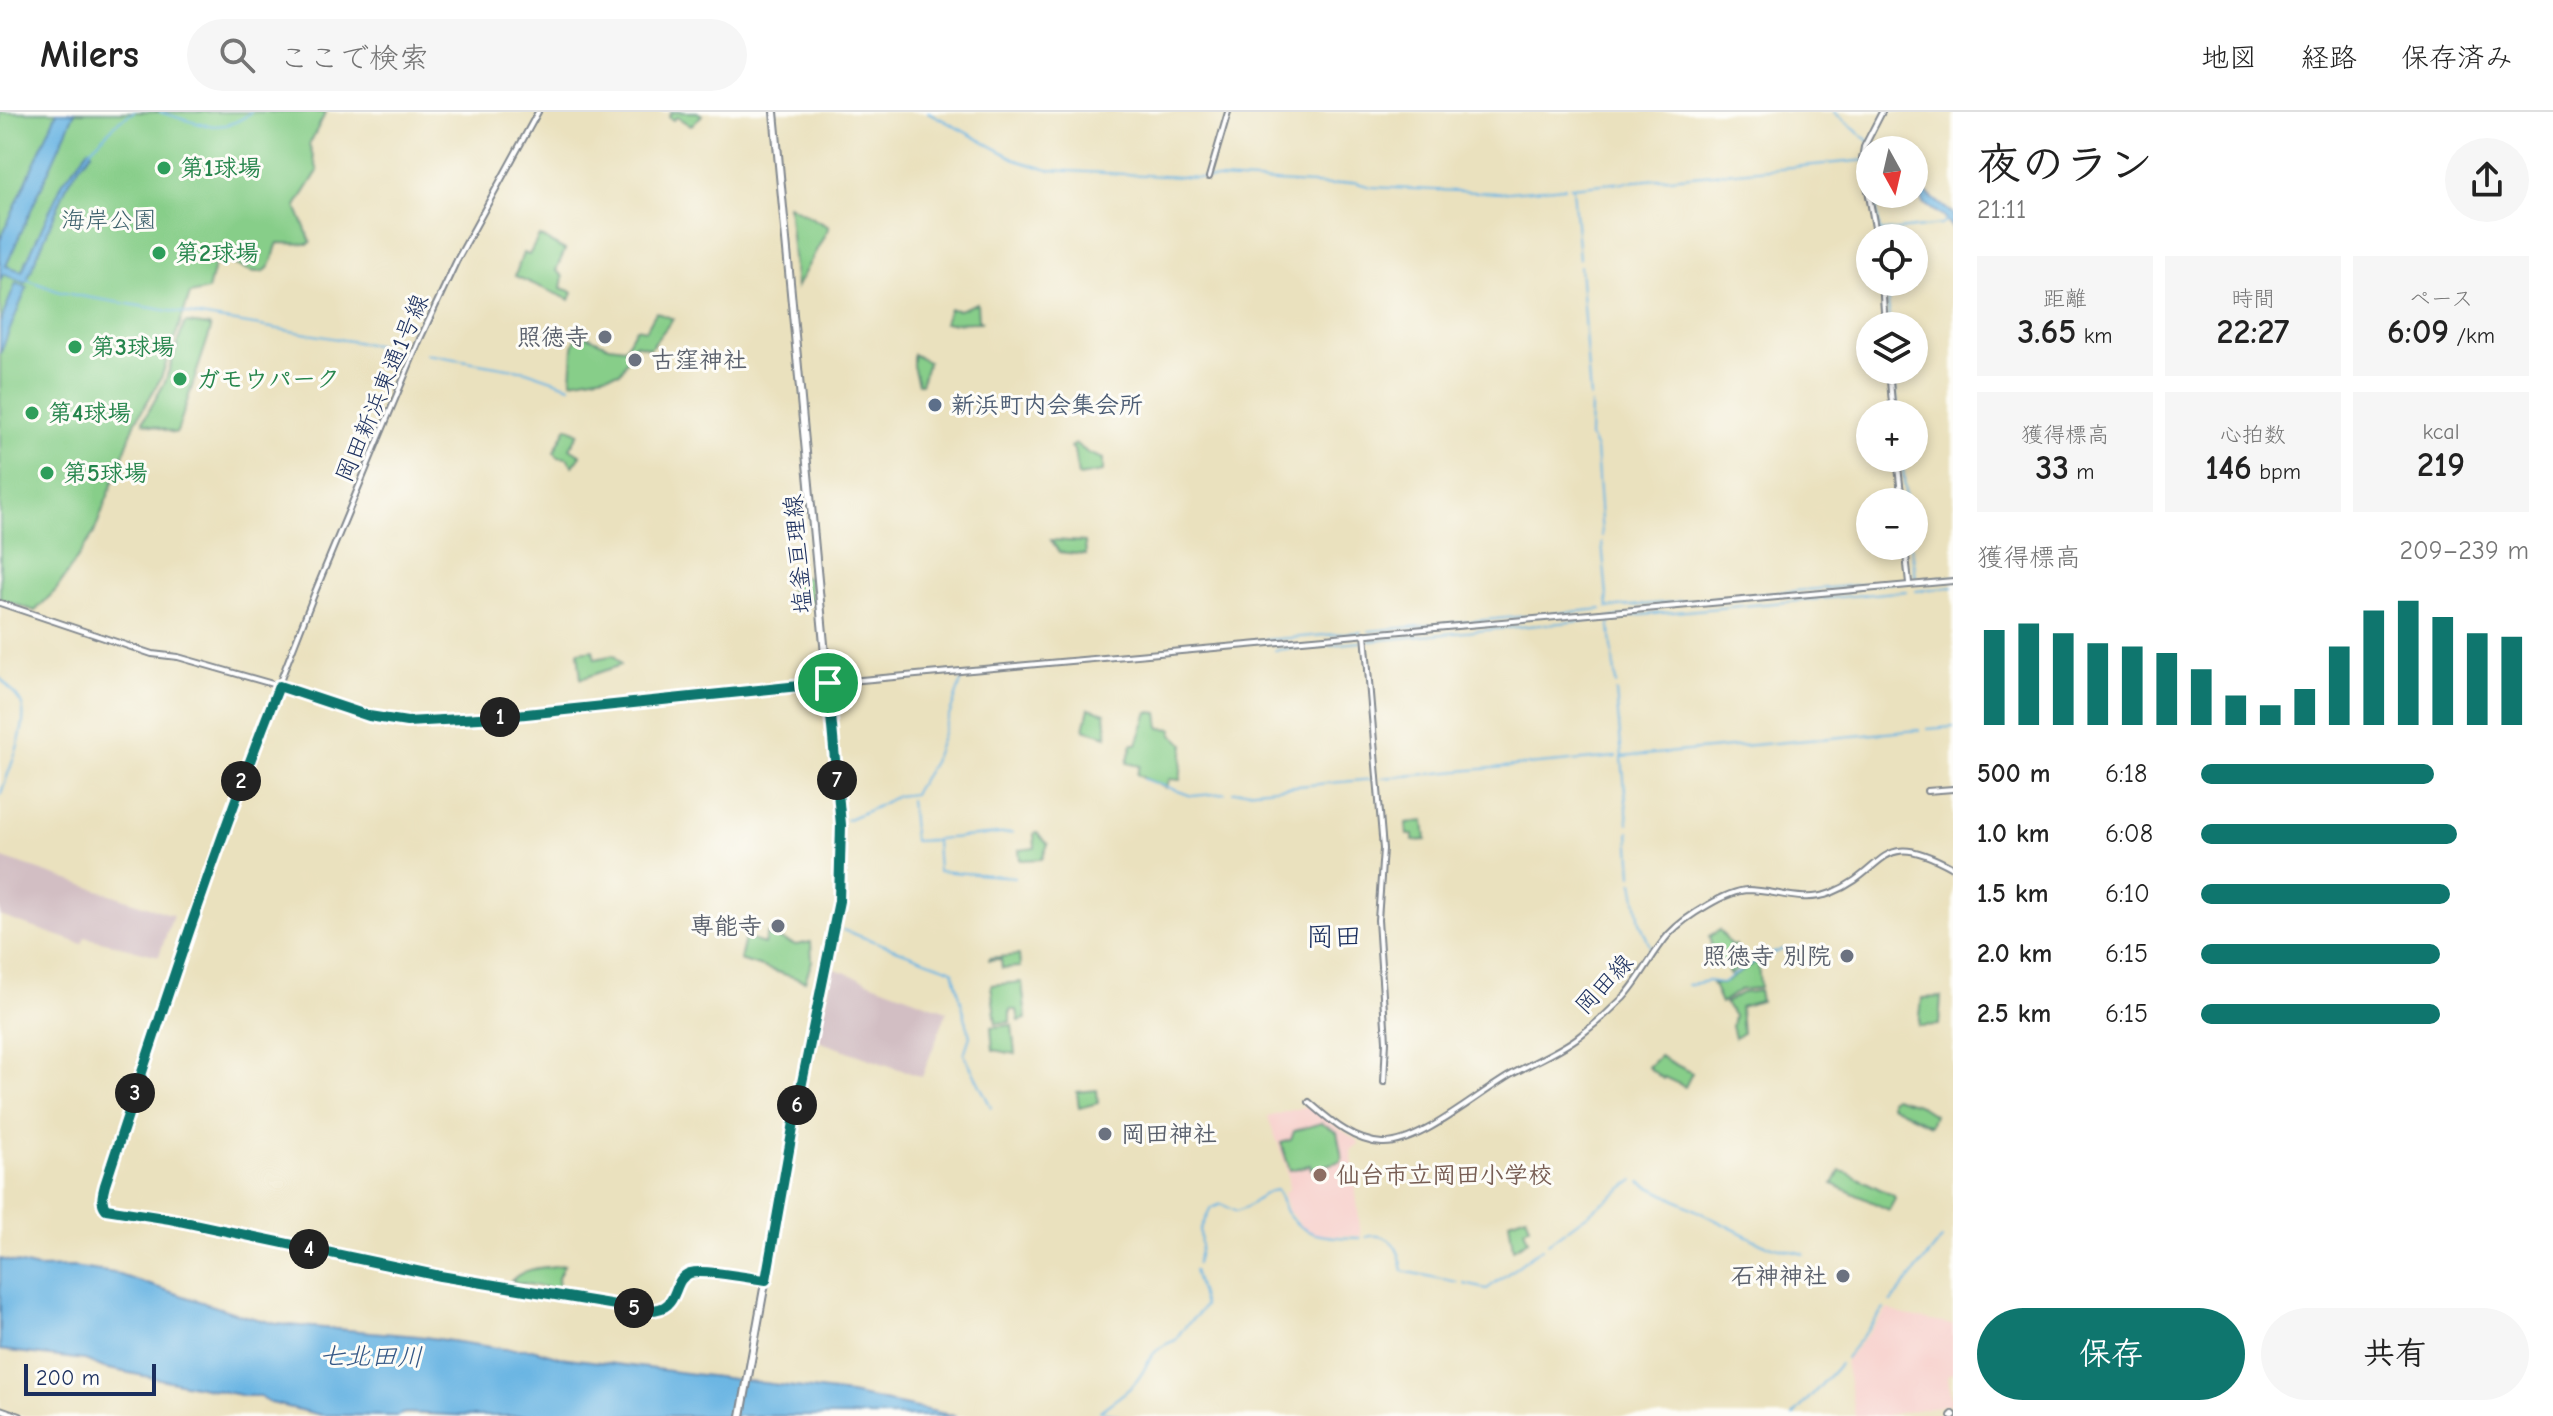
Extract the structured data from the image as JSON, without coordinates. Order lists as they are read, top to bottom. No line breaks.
{"streets":{"main road":["塩釜亘理線"],"street":["岡田新浜東通1号線","岡田線"]},"crossings":[["岡田新浜東通1号線","塩釜亘理線"]],"districts":["岡田"],"water":["七北田川"],"parks":["海岸公園"],"places":["第1球場","第2球場","照徳寺","第3球場","古窪神社","ガモウパーク","新浜町内会集会所","第4球場","第5球場","専能寺","照徳寺 別院","岡田神社","仙台市立岡田小学校","石神神社"],"scale_bar":"200 m","north":"bottom","page":{"header":"Milers","search":"ここで検索","nav":["地図","経路","保存済み"],"heading":["夜のラン","21:11"],"map_buttons":["+","−"],"stats":[["距離","3.65 km"],["時間","22:27"],["ペース","6:09 /km"],["獲得標高","33 m"],["心拍数","146 bpm"],["kcal","219"]],"chart":["獲得標高","209–239 m"],"pins":["1","7","2","3","6","4","5"],"list":[{"name":"500 m","note":"6:18"},{"name":"1.0 km","note":"6:08"},{"name":"1.5 km","note":"6:10"},{"name":"2.0 km","note":"6:15"},{"name":"2.5 km","note":"6:15"}],"buttons":["保存","共有"],"scale":"200 m"}}
